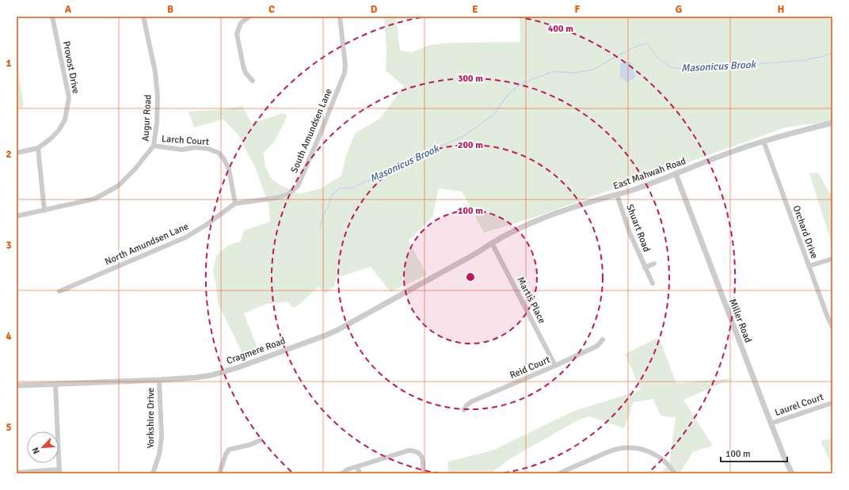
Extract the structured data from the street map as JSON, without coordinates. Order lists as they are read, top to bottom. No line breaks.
{"streets":{"street":["Provost Drive","Augur Road","South Amundsen Lane","Larch Court","East Mahwah Road","Shuart Road","Orchard Drive","North Amundsen Lane","Martis Place","Miller Road","Cragmere Road","Reid Court","Laurel Court","Yorkshire Drive"]},"crossings":[["Augur Road","Larch Court"],["South Amundsen Lane","Larch Court"],["South Amundsen Lane","North Amundsen Lane"],["Larch Court","North Amundsen Lane"],["East Mahwah Road","Shuart Road"],["East Mahwah Road","Orchard Drive"],["East Mahwah Road","Martis Place"],["East Mahwah Road","Miller Road"],["East Mahwah Road","Cragmere Road"],["Martis Place","Reid Court"],["Miller Road","Laurel Court"],["Cragmere Road","Yorkshire Drive"]],"water":["Masonicus Brook"],"scale_bar":"100 m","north":"bottom left","grid":{"columns":["A","B","C","D","E","F","G","H"],"rows":["1","2","3","4","5"]},"rings":["400 m","300 m","200 m","100 m"]}
